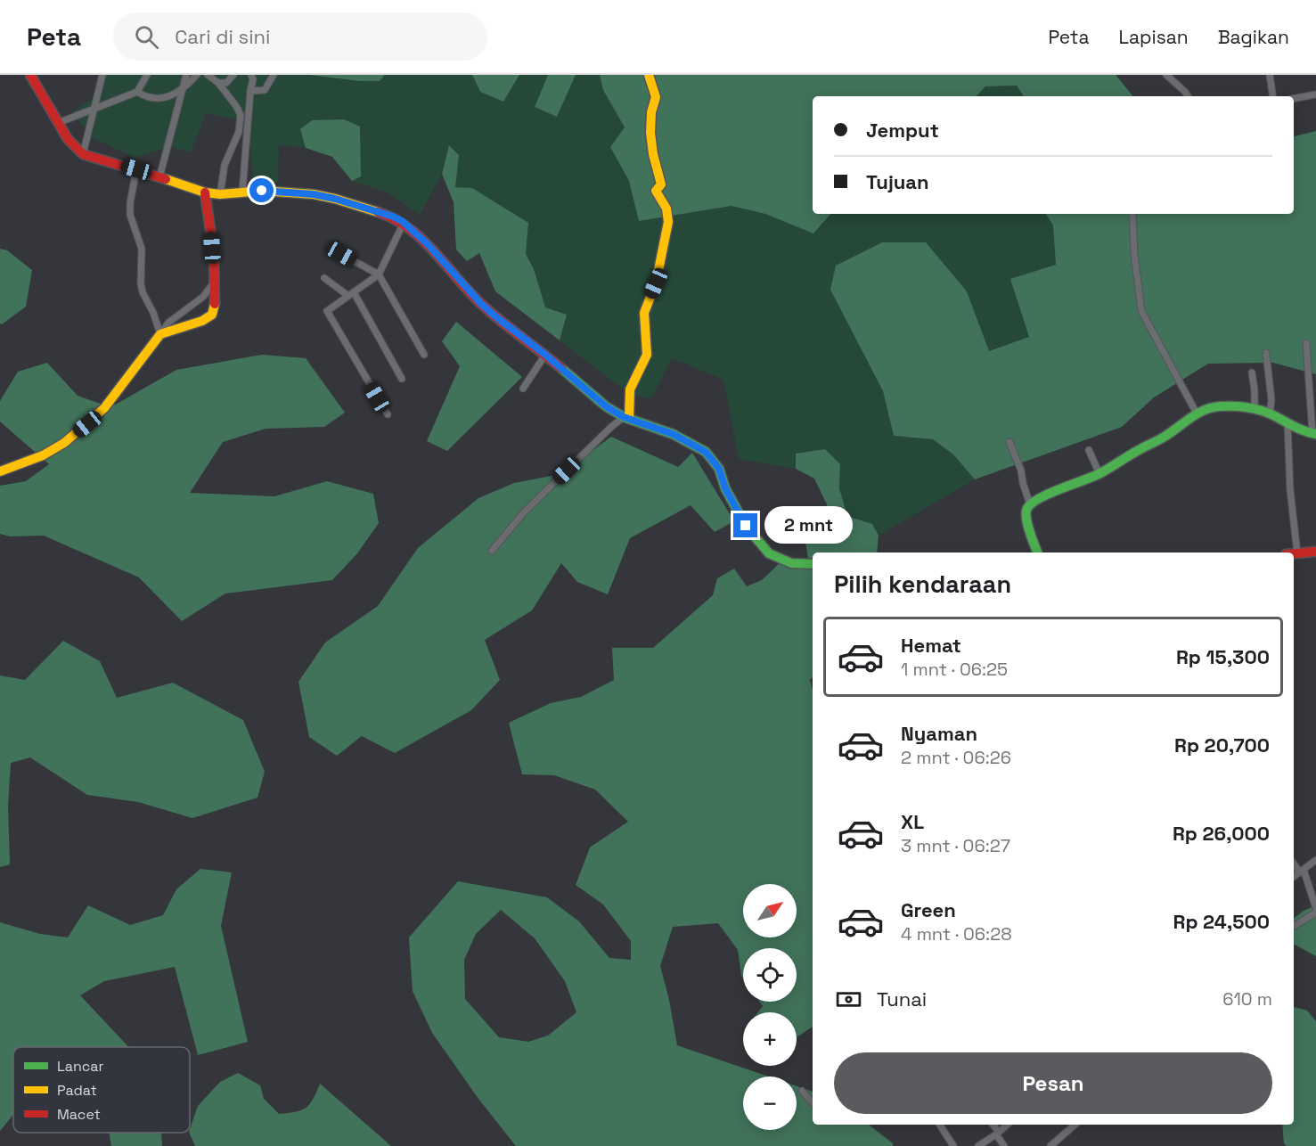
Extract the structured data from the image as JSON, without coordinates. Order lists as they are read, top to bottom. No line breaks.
{"legend":["Lancar","Padat","Macet"],"north":"top right","page":{"header":"Peta","search":"Cari di sini","nav":["Peta","Lapisan","Bagikan"],"banner":["Jemput","Tujuan"],"bubble":"2 mnt","heading":"Pilih kendaraan","list":[{"name":"Hemat","note":"1 mnt · 06:25","value":"Rp 15,300"},{"name":"Nyaman","note":"2 mnt · 06:26","value":"Rp 20,700"},{"name":"XL","note":"3 mnt · 06:27","value":"Rp 26,000"},{"name":"Green","note":"4 mnt · 06:28","value":"Rp 24,500"}],"map_buttons":["+","−"],"pay":["Tunai","610 m"],"buttons":"Pesan"}}
